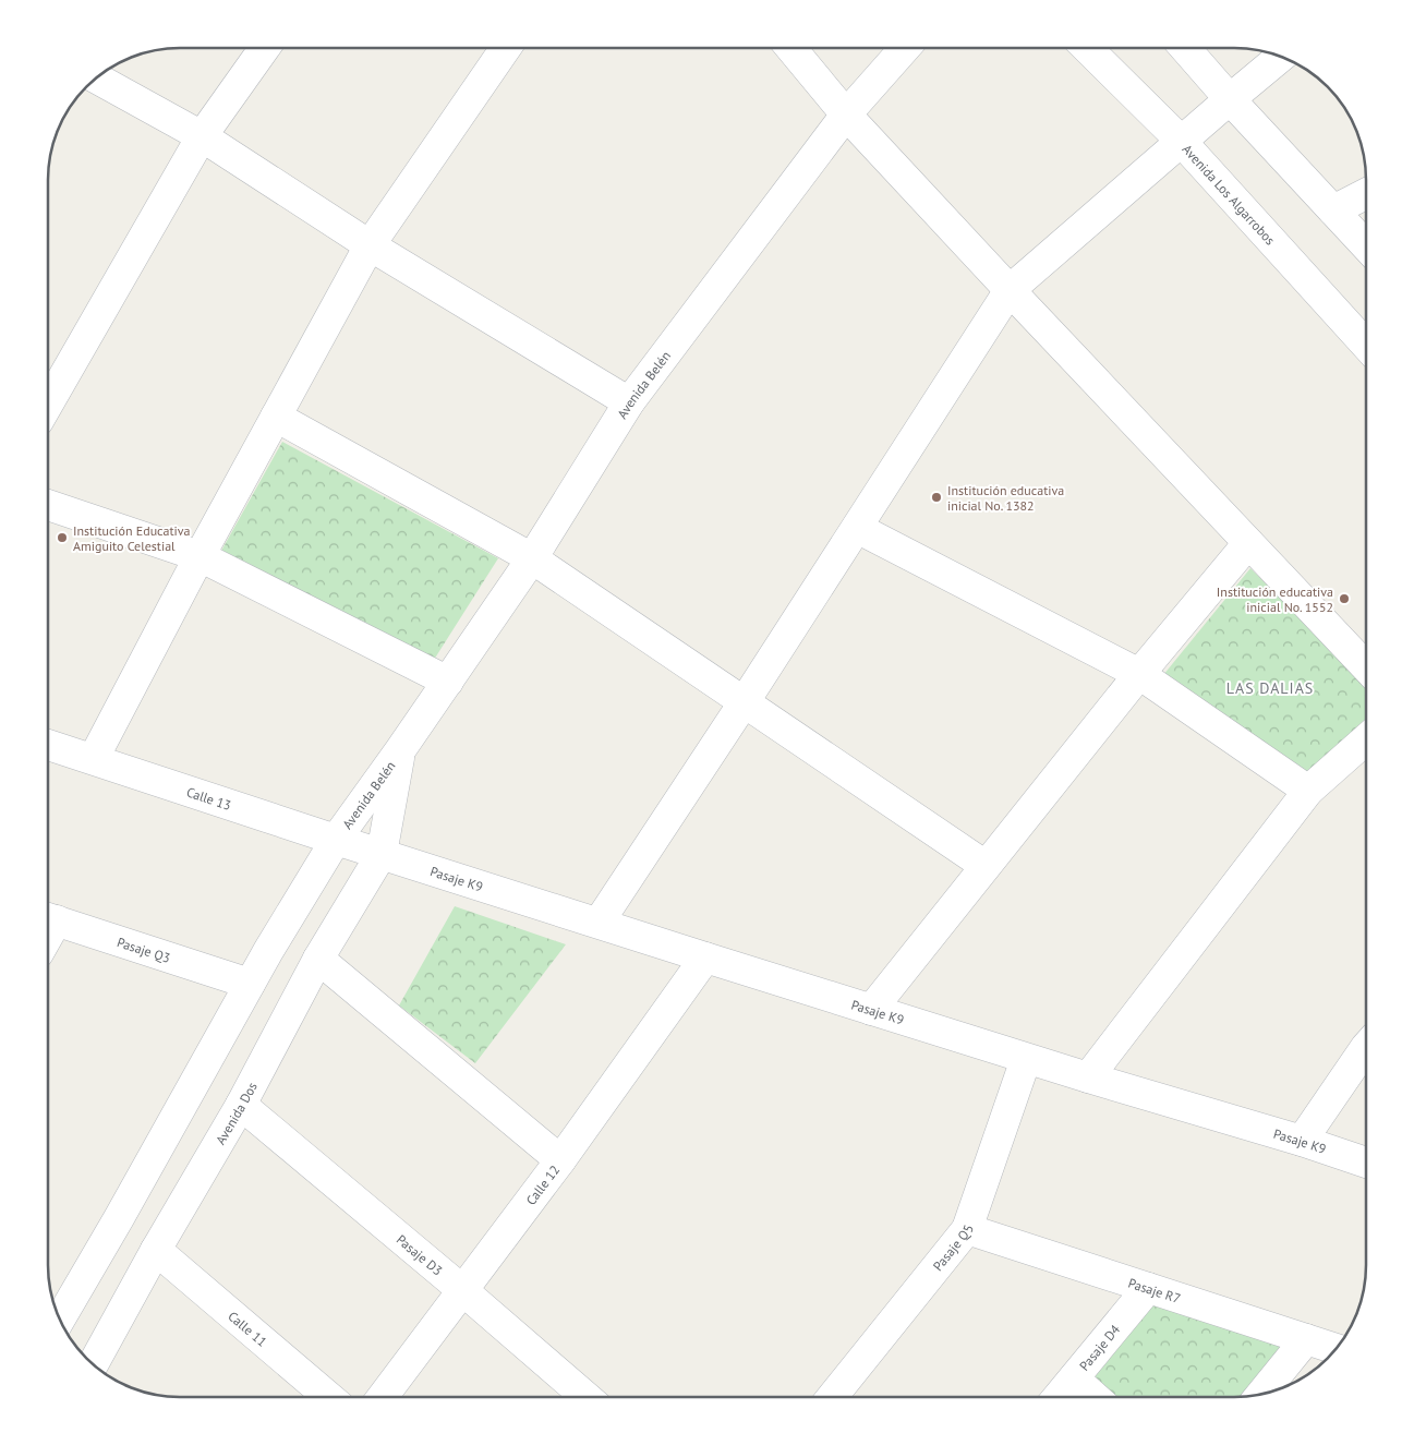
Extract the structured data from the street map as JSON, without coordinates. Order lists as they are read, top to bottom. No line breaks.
{"streets":{"street":["Avenida Los Algarrobos","Avenida Belén","Calle 13","Pasaje K9","Pasaje Q3","Avenida Dos","Calle 12","Pasaje Q5","Pasaje D3","Pasaje R7","Calle 11","Pasaje D4"]},"crossings":[["Avenida Belén","Calle 13"],["Avenida Belén","Pasaje K9"],["Avenida Belén","Avenida Dos"],["Calle 13","Pasaje K9"],["Calle 13","Avenida Dos"],["Pasaje K9","Avenida Dos"],["Pasaje K9","Calle 12"],["Pasaje K9","Pasaje Q5"],["Avenida Dos","Pasaje D3"],["Avenida Dos","Calle 11"],["Calle 12","Pasaje D3"],["Pasaje Q5","Pasaje R7"],["Pasaje R7","Pasaje D4"]],"districts":["LAS DALIAS"],"places":["Institución educativa inicial No. 1382","Institución Educativa Amiguito Celestial","Institución educativa inicial No. 1552"]}
